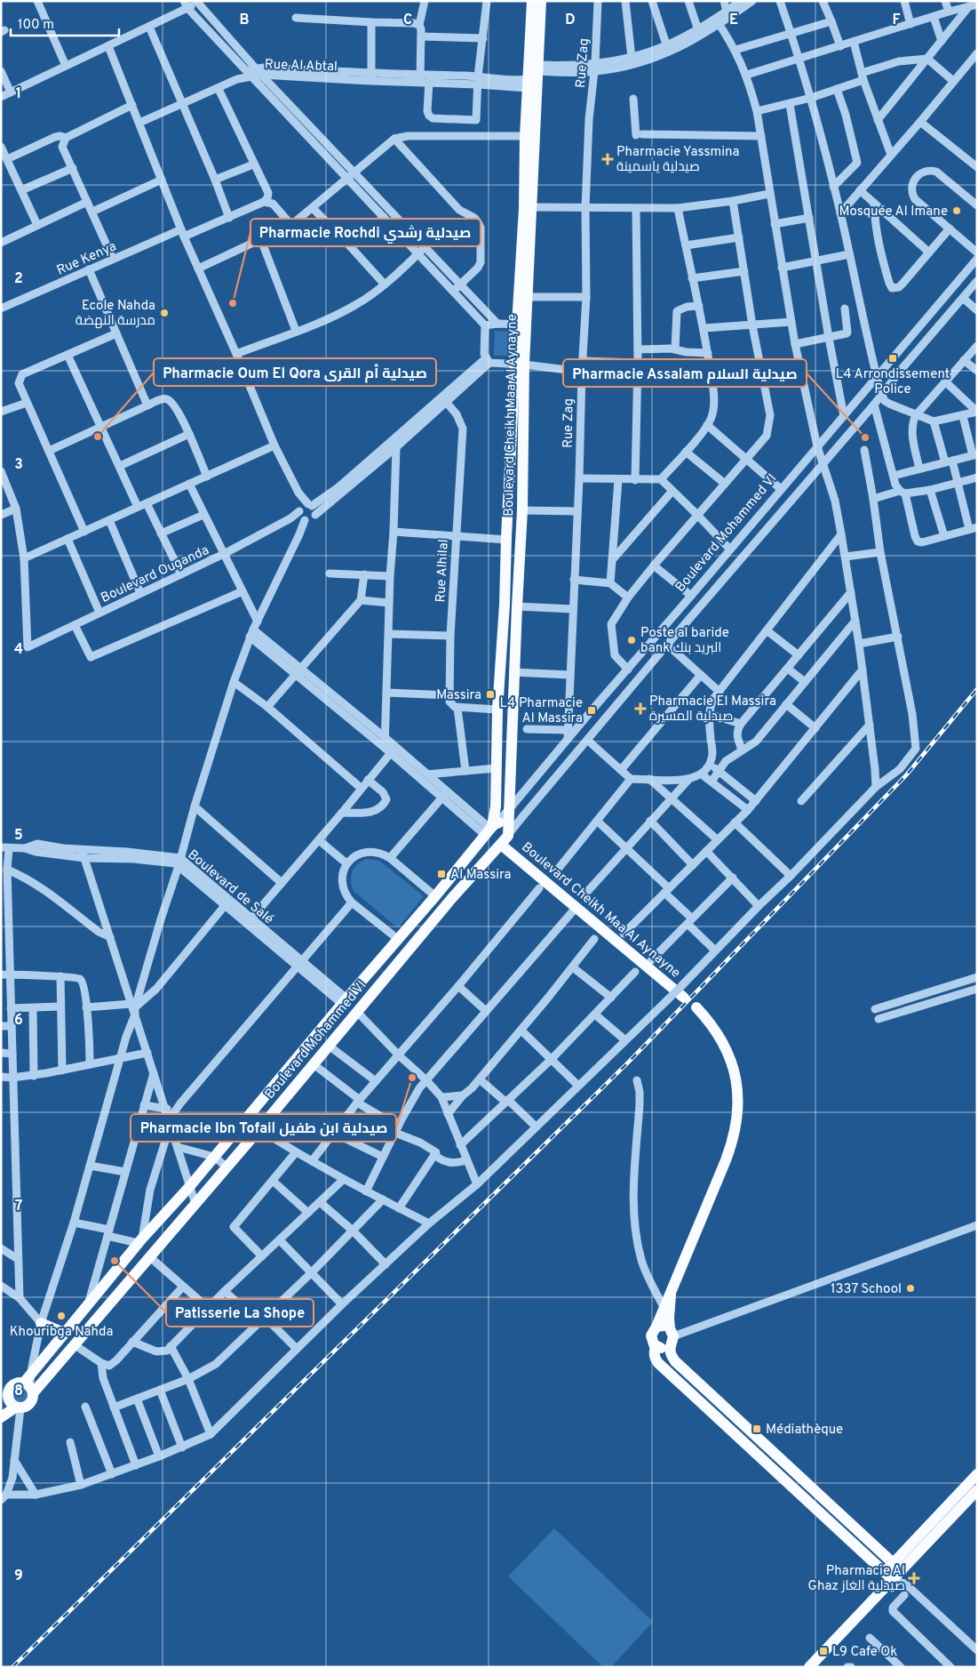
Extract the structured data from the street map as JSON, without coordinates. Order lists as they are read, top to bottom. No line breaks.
{"streets":{"main road":["Boulevard Cheikh Maa Al Aynayne","Boulevard Mohammed VI"],"street":["Rue Zag","Rue Al Abtal","Rue Kenya","Rue Alhilal","Boulevard Ouganda","Boulevard de Salé"]},"crossings":[["Rue Zag","Boulevard Mohammed VI"],["Rue Al Abtal","Boulevard Cheikh Maa Al Aynayne"],["Boulevard Cheikh Maa Al Aynayne","Boulevard Mohammed VI"],["Boulevard Mohammed VI","Boulevard de Salé"]],"places":{"health":["Pharmacie Yassmina صيدلية ياسمينة","Pharmacie El Massira صيدلية المسيرة","Pharmacie Al Ghaz صيدلية الغاز"],"other":["Mosquée Al Imane","Pharmacie Rochdi صيدلية رشدي","Ecole Nahda مدرسة النهضة","Pharmacie Oum El Qora صيدلية أم القرى","Pharmacie Assalam صيدلية السلام","Poste al baride bank البريد بنك","Pharmacie Ibn Tofail صيدلية ابن طفيل","Patisserie La Shope","1337 School","Khouribga Nahda"],"transit":["L4 Arrondissement Police","Massira","L4 Pharmacie Al Massira","Al Massira","Médiathèque","L9 Cafe Ok"]},"scale_bar":"100 m","grid":{"columns":["B","C","D","E","F"],"rows":["1","2","3","4","5","6","7","8","9"]}}
